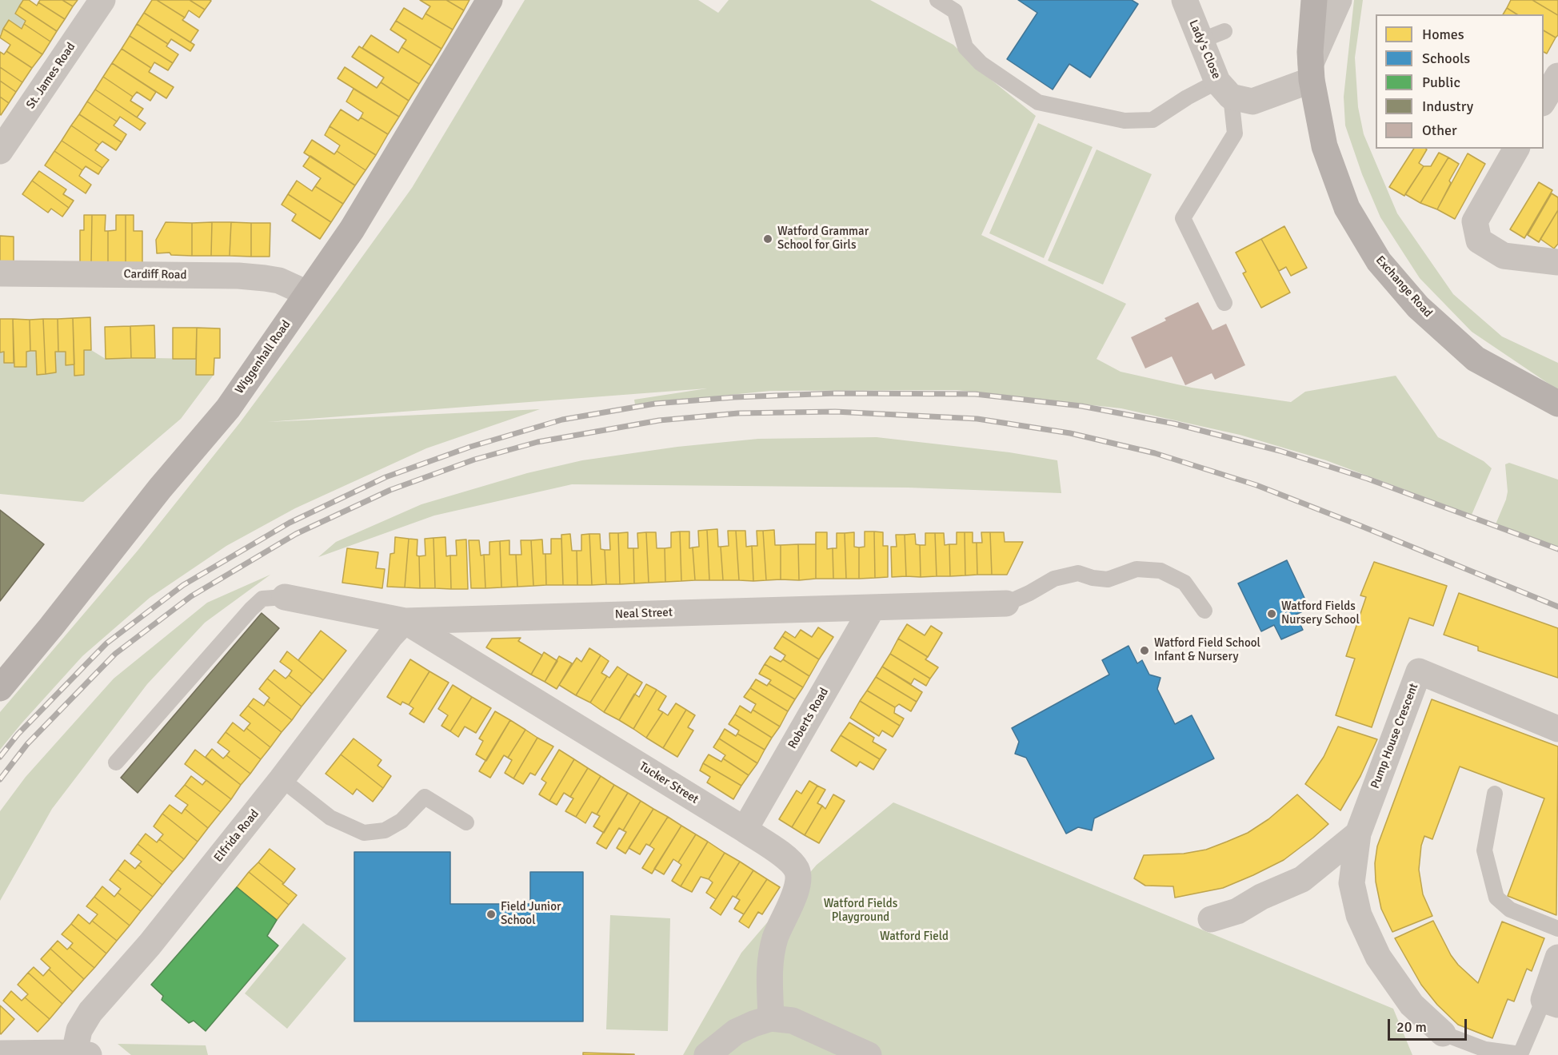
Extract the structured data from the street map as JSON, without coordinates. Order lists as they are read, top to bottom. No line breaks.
{"streets":{"main road":["Exchange Road","Wiggenhall Road"],"street":["Lady's Close","St. James Road","Cardiff Road","Neal Street","Roberts Road","Pump House Crescent","Tucker Street","Elfrida Road"]},"crossings":[["Cardiff Road","Wiggenhall Road"],["Neal Street","Roberts Road"],["Neal Street","Tucker Street"],["Neal Street","Elfrida Road"],["Roberts Road","Tucker Street"],["Tucker Street","Elfrida Road"]],"parks":["Watford Fields Playground","Watford Field"],"places":["Watford Grammar School for Girls","Watford Fields Nursery School","Watford Field School Infant & Nursery","Field Junior School"],"legend":["Homes","Schools","Public","Industry","Other"],"scale_bar":"20 m"}
